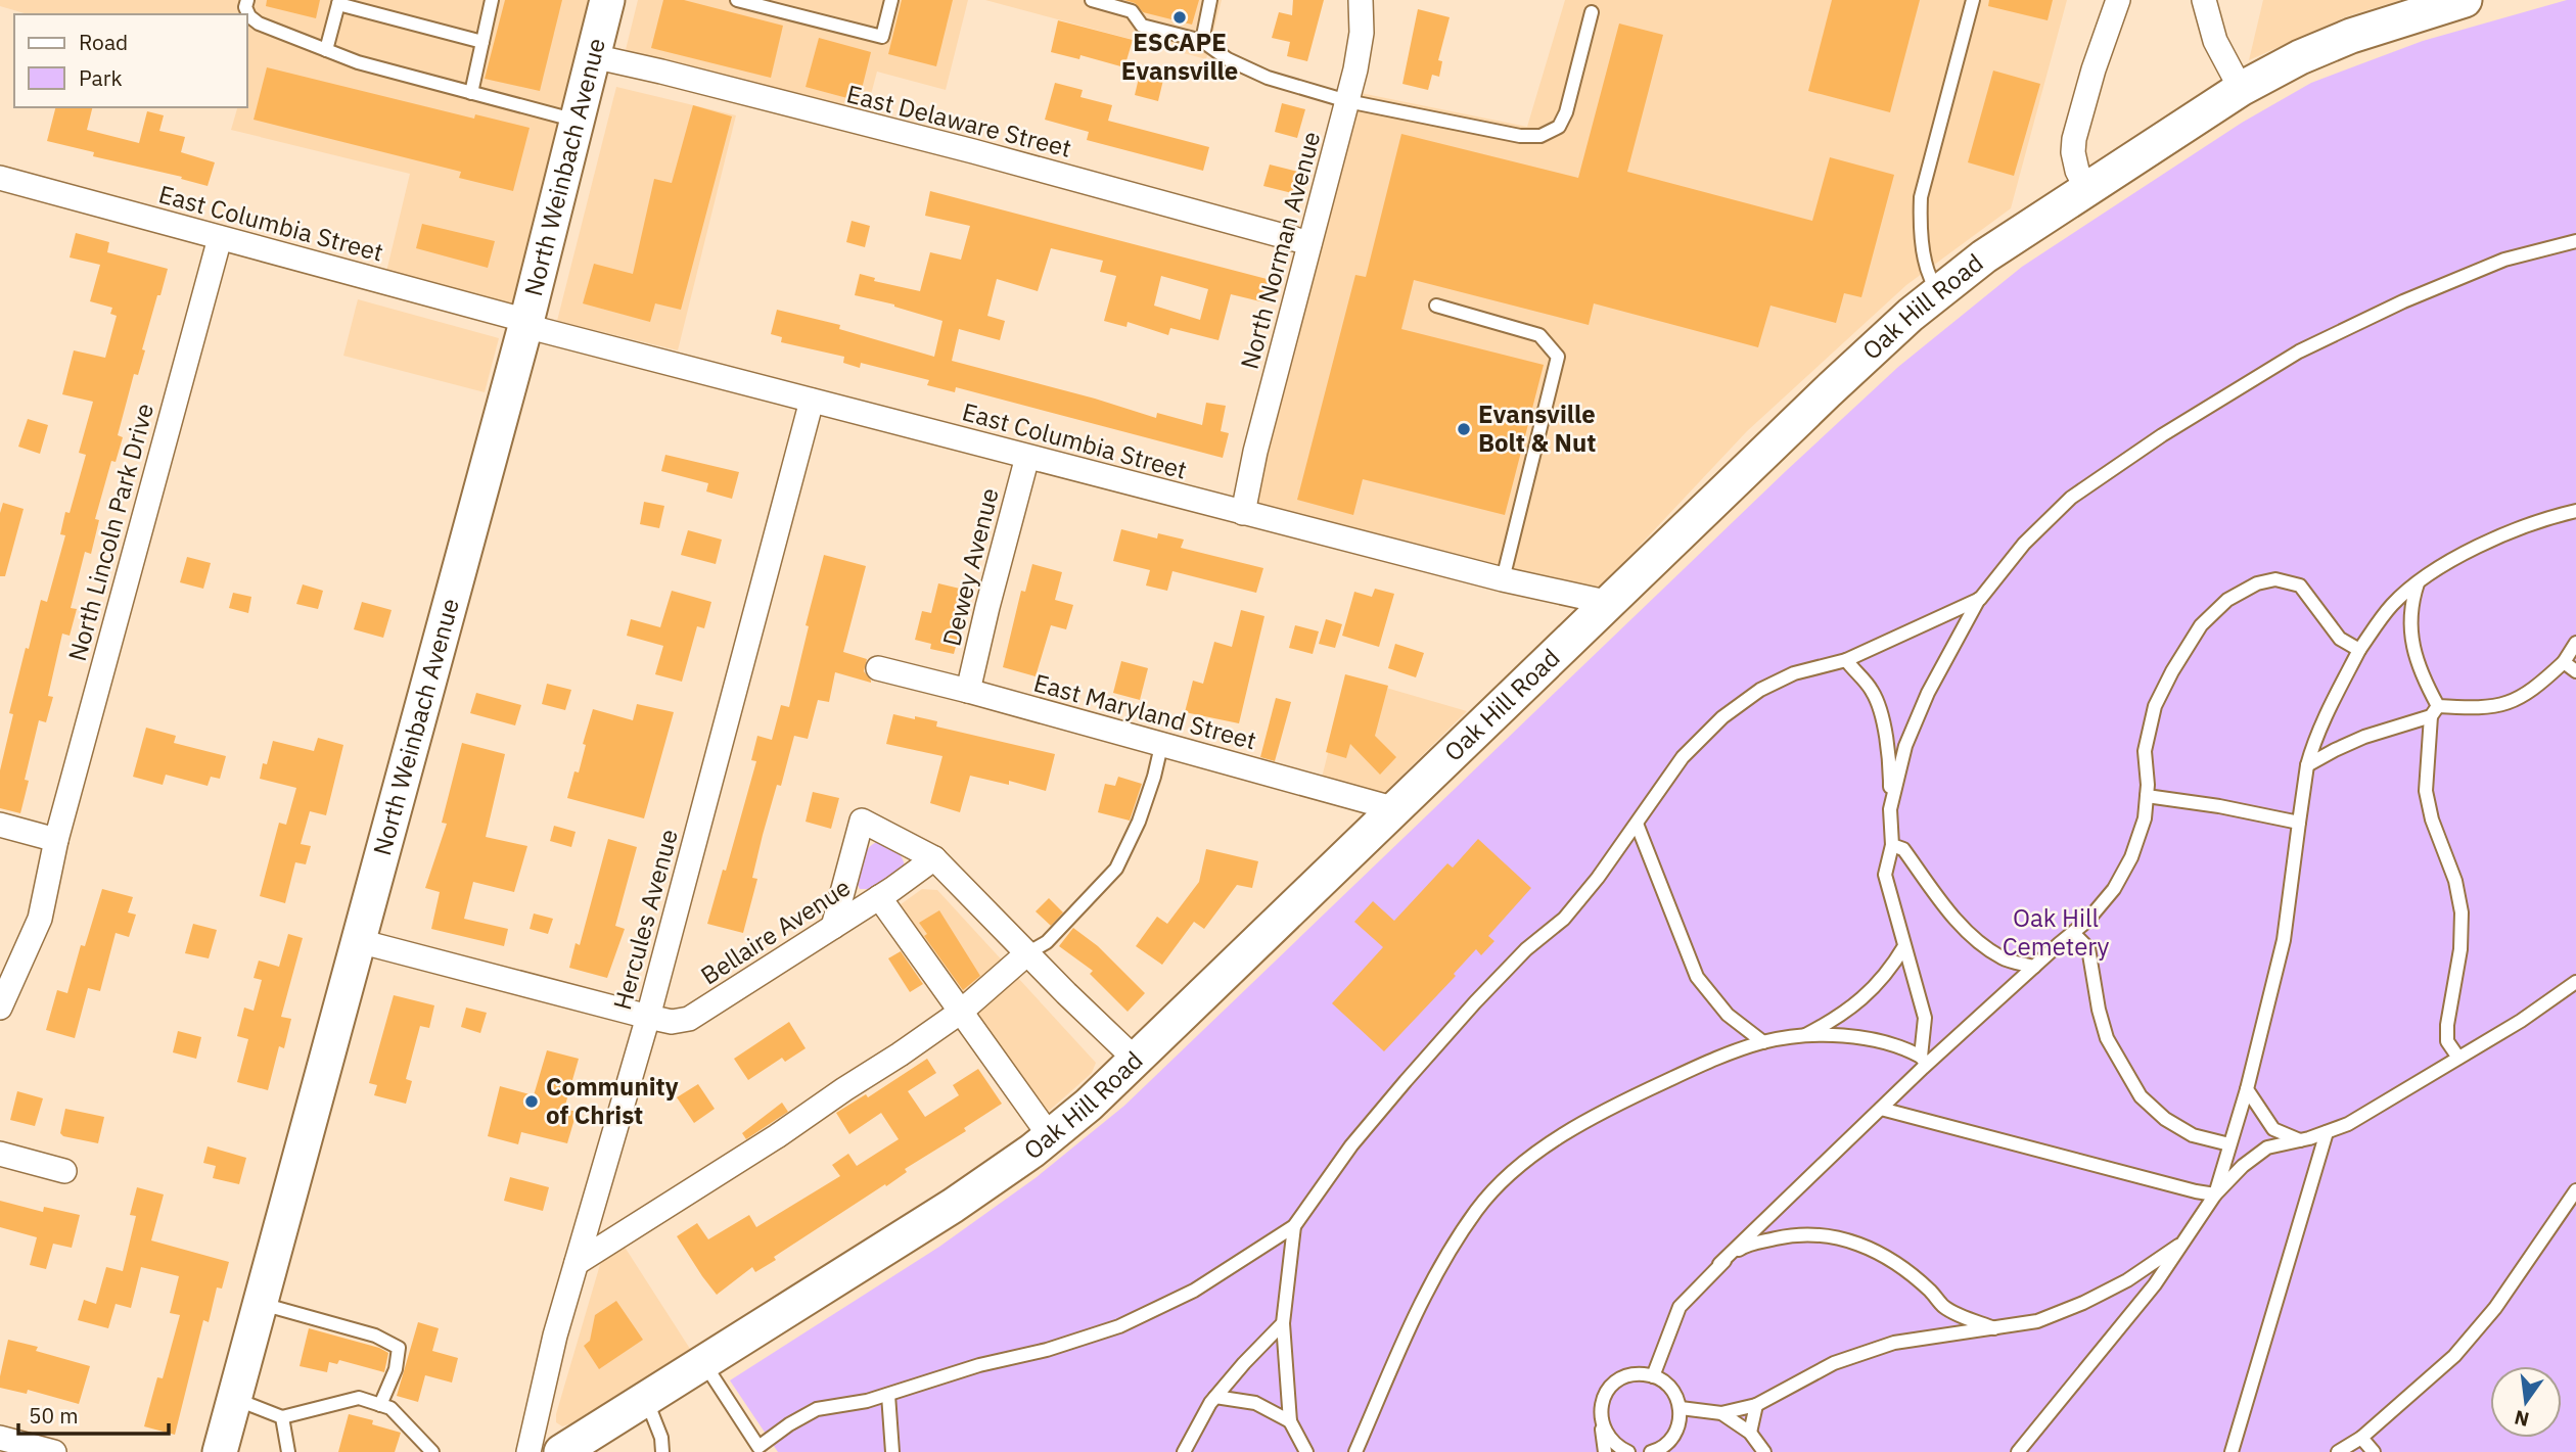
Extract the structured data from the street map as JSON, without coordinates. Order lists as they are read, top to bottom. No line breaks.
{"streets":{"main road":["North Weinbach Avenue","Oak Hill Road"],"street":["East Delaware Street","East Columbia Street","North Norman Avenue","North Lincoln Park Drive","Dewey Avenue","East Maryland Street","Hercules Avenue","Bellaire Avenue"]},"crossings":[["East Delaware Street","North Weinbach Avenue"],["East Delaware Street","North Norman Avenue"],["North Weinbach Avenue","East Columbia Street"],["North Weinbach Avenue","Bellaire Avenue"],["East Columbia Street","North Norman Avenue"],["East Columbia Street","Oak Hill Road"],["East Columbia Street","North Lincoln Park Drive"],["East Columbia Street","Dewey Avenue"],["East Columbia Street","Hercules Avenue"],["Oak Hill Road","East Maryland Street"],["Dewey Avenue","East Maryland Street"],["Hercules Avenue","Bellaire Avenue"]],"parks":["Oak Hill Cemetery"],"places":["ESCAPE Evansville","Evansville Bolt & Nut","Community of Christ"],"legend":["Road","Park"],"scale_bar":"50 m","north":"bottom"}
